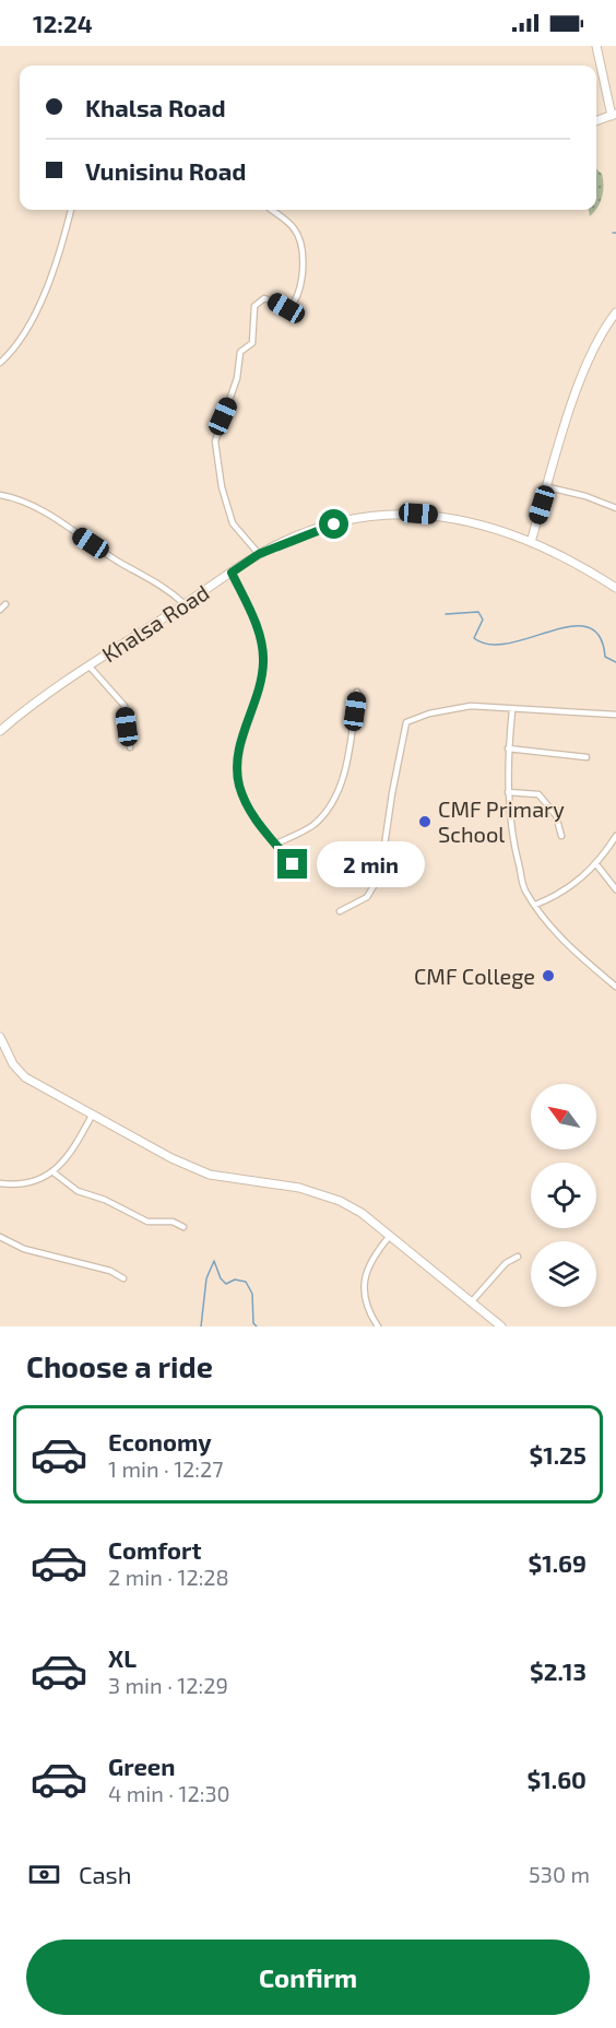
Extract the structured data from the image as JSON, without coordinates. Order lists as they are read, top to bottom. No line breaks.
{"streets":{"street":["Khalsa Road"]},"places":["CMF Primary School","CMF College"],"north":"top left","page":{"status":"12:24","banner":["Khalsa Road","Vunisinu Road"],"bubble":"2 min","heading":"Choose a ride","list":[{"name":"Economy","note":"1 min · 12:27","value":"$1.25"},{"name":"Comfort","note":"2 min · 12:28","value":"$1.69"},{"name":"XL","note":"3 min · 12:29","value":"$2.13"},{"name":"Green","note":"4 min · 12:30","value":"$1.60"}],"pay":["Cash","530 m"],"buttons":"Confirm"}}
